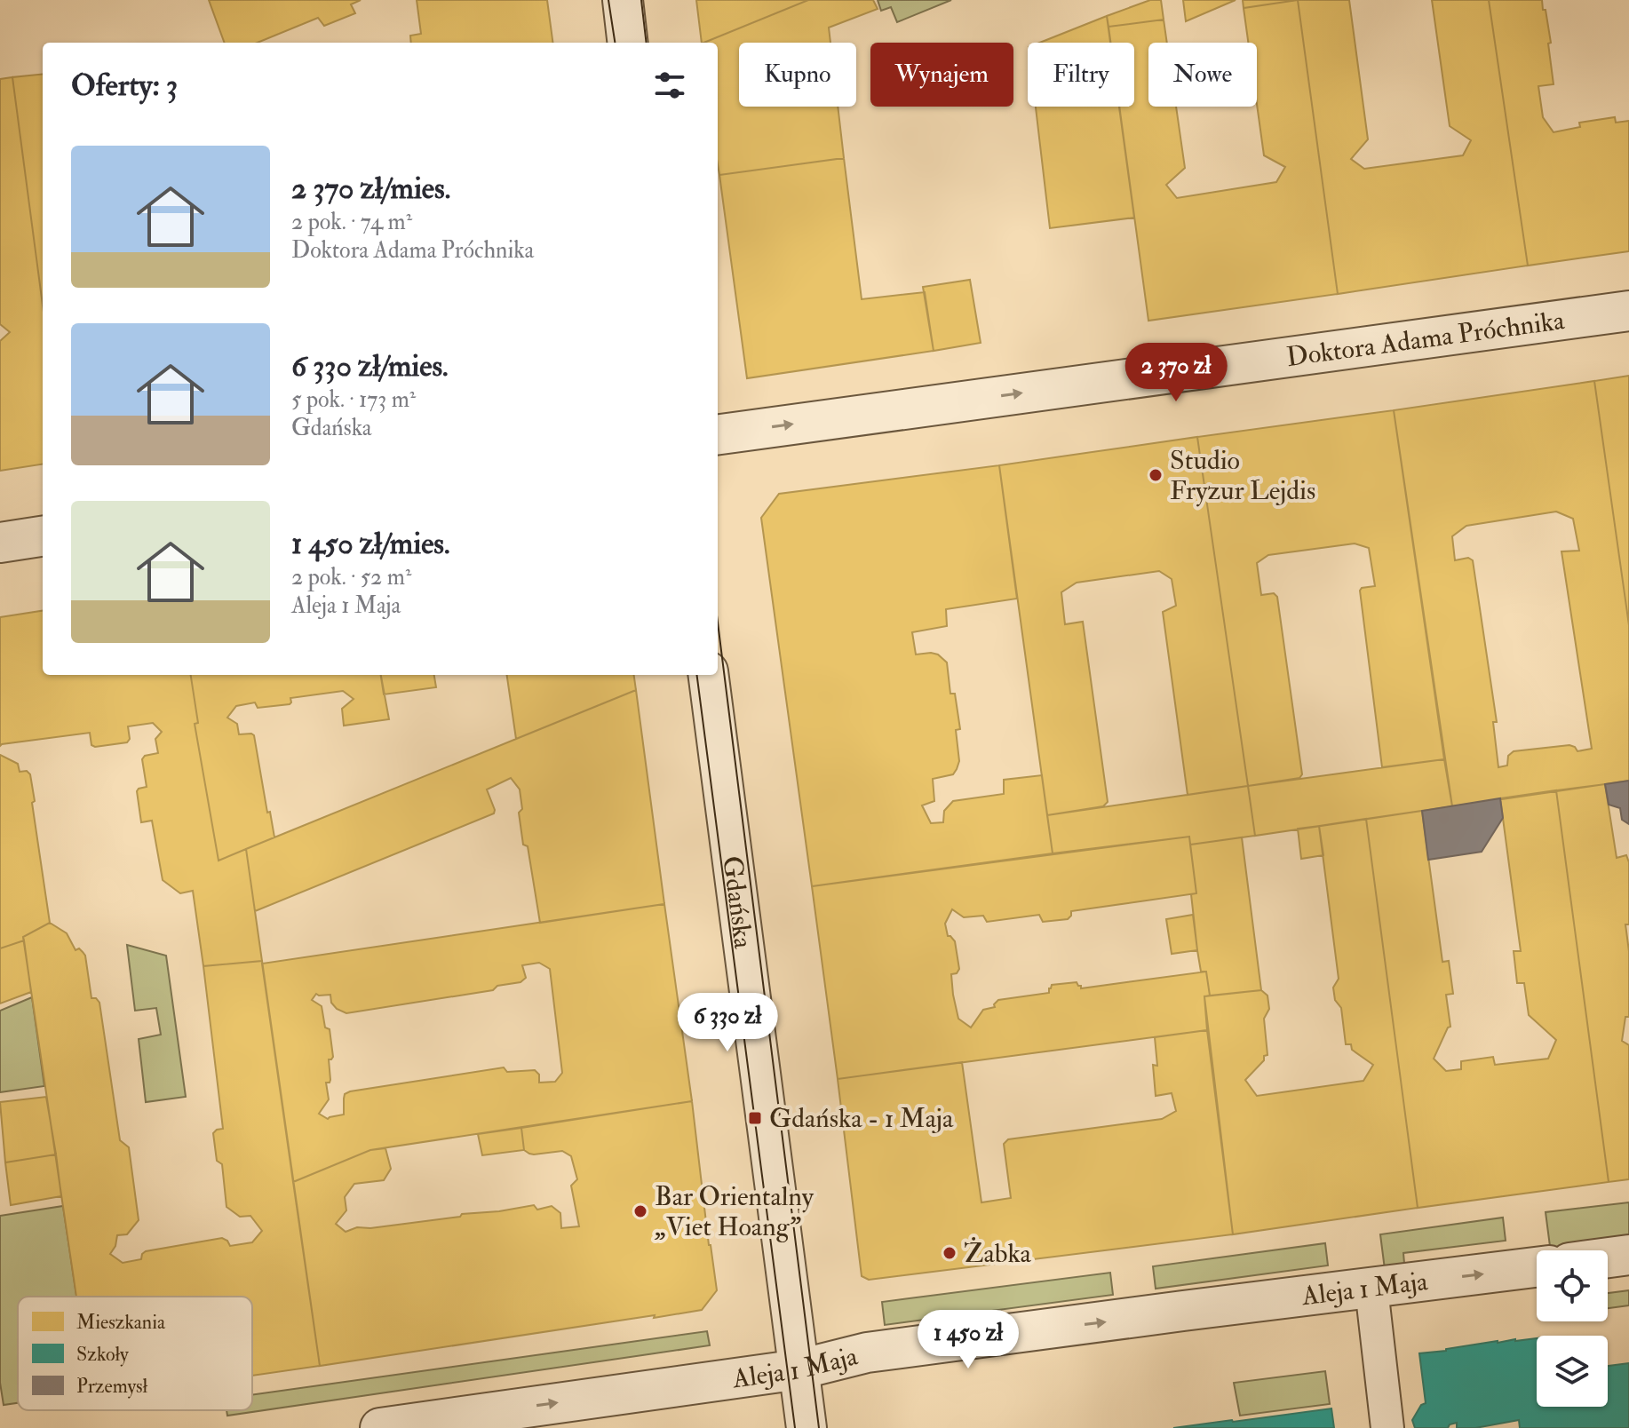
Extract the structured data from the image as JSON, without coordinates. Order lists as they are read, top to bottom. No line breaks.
{"streets":{"street":["Doktora Adama Próchnika","Gdańska","Aleja 1 Maja"]},"crossings":[["Gdańska","Aleja 1 Maja"]],"one_way":["Doktora Adama Próchnika","Aleja 1 Maja"],"places":{"other":["Studio Fryzur Lejdis","Bar Orientalny „Viet Hoang”","Żabka"],"transit":["Gdańska - 1 Maja"]},"legend":["Mieszkania","Szkoły","Przemysł"],"page":{"chip":["Kupno","Wynajem","Filtry","Nowe"],"heading":"Oferty: 3","list":[{"name":"2 370 zł/mies.","note":"2 pok. · 74 m² · Doktora Adama Próchnika"},{"name":"6 330 zł/mies.","note":"5 pok. · 173 m² · Gdańska"},{"name":"1 450 zł/mies.","note":"2 pok. · 52 m² · Aleja 1 Maja"}],"price":["2 370 zł","6 330 zł","1 450 zł"]}}
